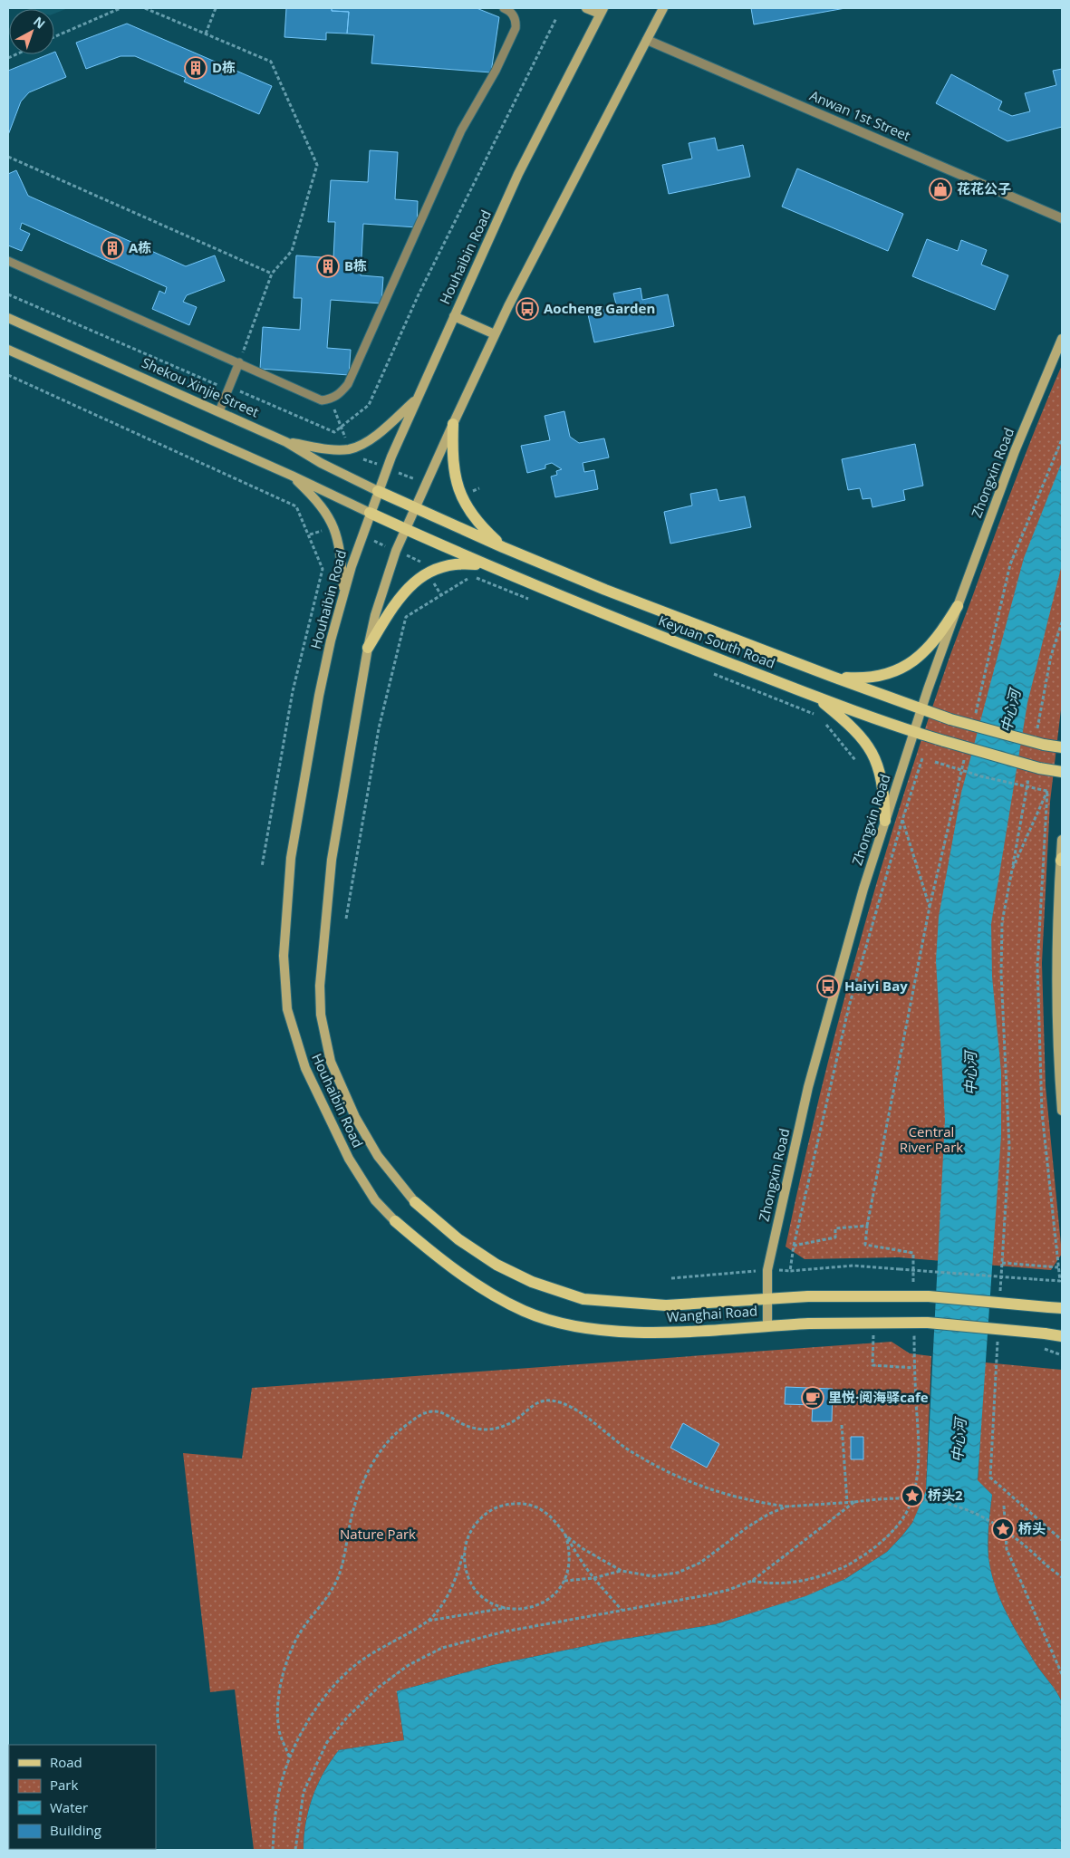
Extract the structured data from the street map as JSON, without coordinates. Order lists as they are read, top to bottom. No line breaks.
{"streets":{"main road":["Houhaibin Road","Shekou Xinjie Street","Zhongxin Road","Keyuan South Road","Wanghai Road"],"street":["Anwan 1st Street"]},"crossings":[["Anwan 1st Street","Houhaibin Road"],["Houhaibin Road","Shekou Xinjie Street"],["Houhaibin Road","Keyuan South Road"],["Houhaibin Road","Wanghai Road"],["Shekou Xinjie Street","Keyuan South Road"],["Zhongxin Road","Keyuan South Road"],["Zhongxin Road","Wanghai Road"]],"water":["中心河"],"parks":["Central River Park","Nature Park"],"places":{"building":["D栋","A栋","B栋"],"shop":["花花公子"],"bus stop":["Aocheng Garden","Haiyi Bay"],"cafe":["里悦·阅海驿cafe"],"place":["桥头2","桥头"]},"legend":["Road","Park","Water","Building"],"north":"top right"}
